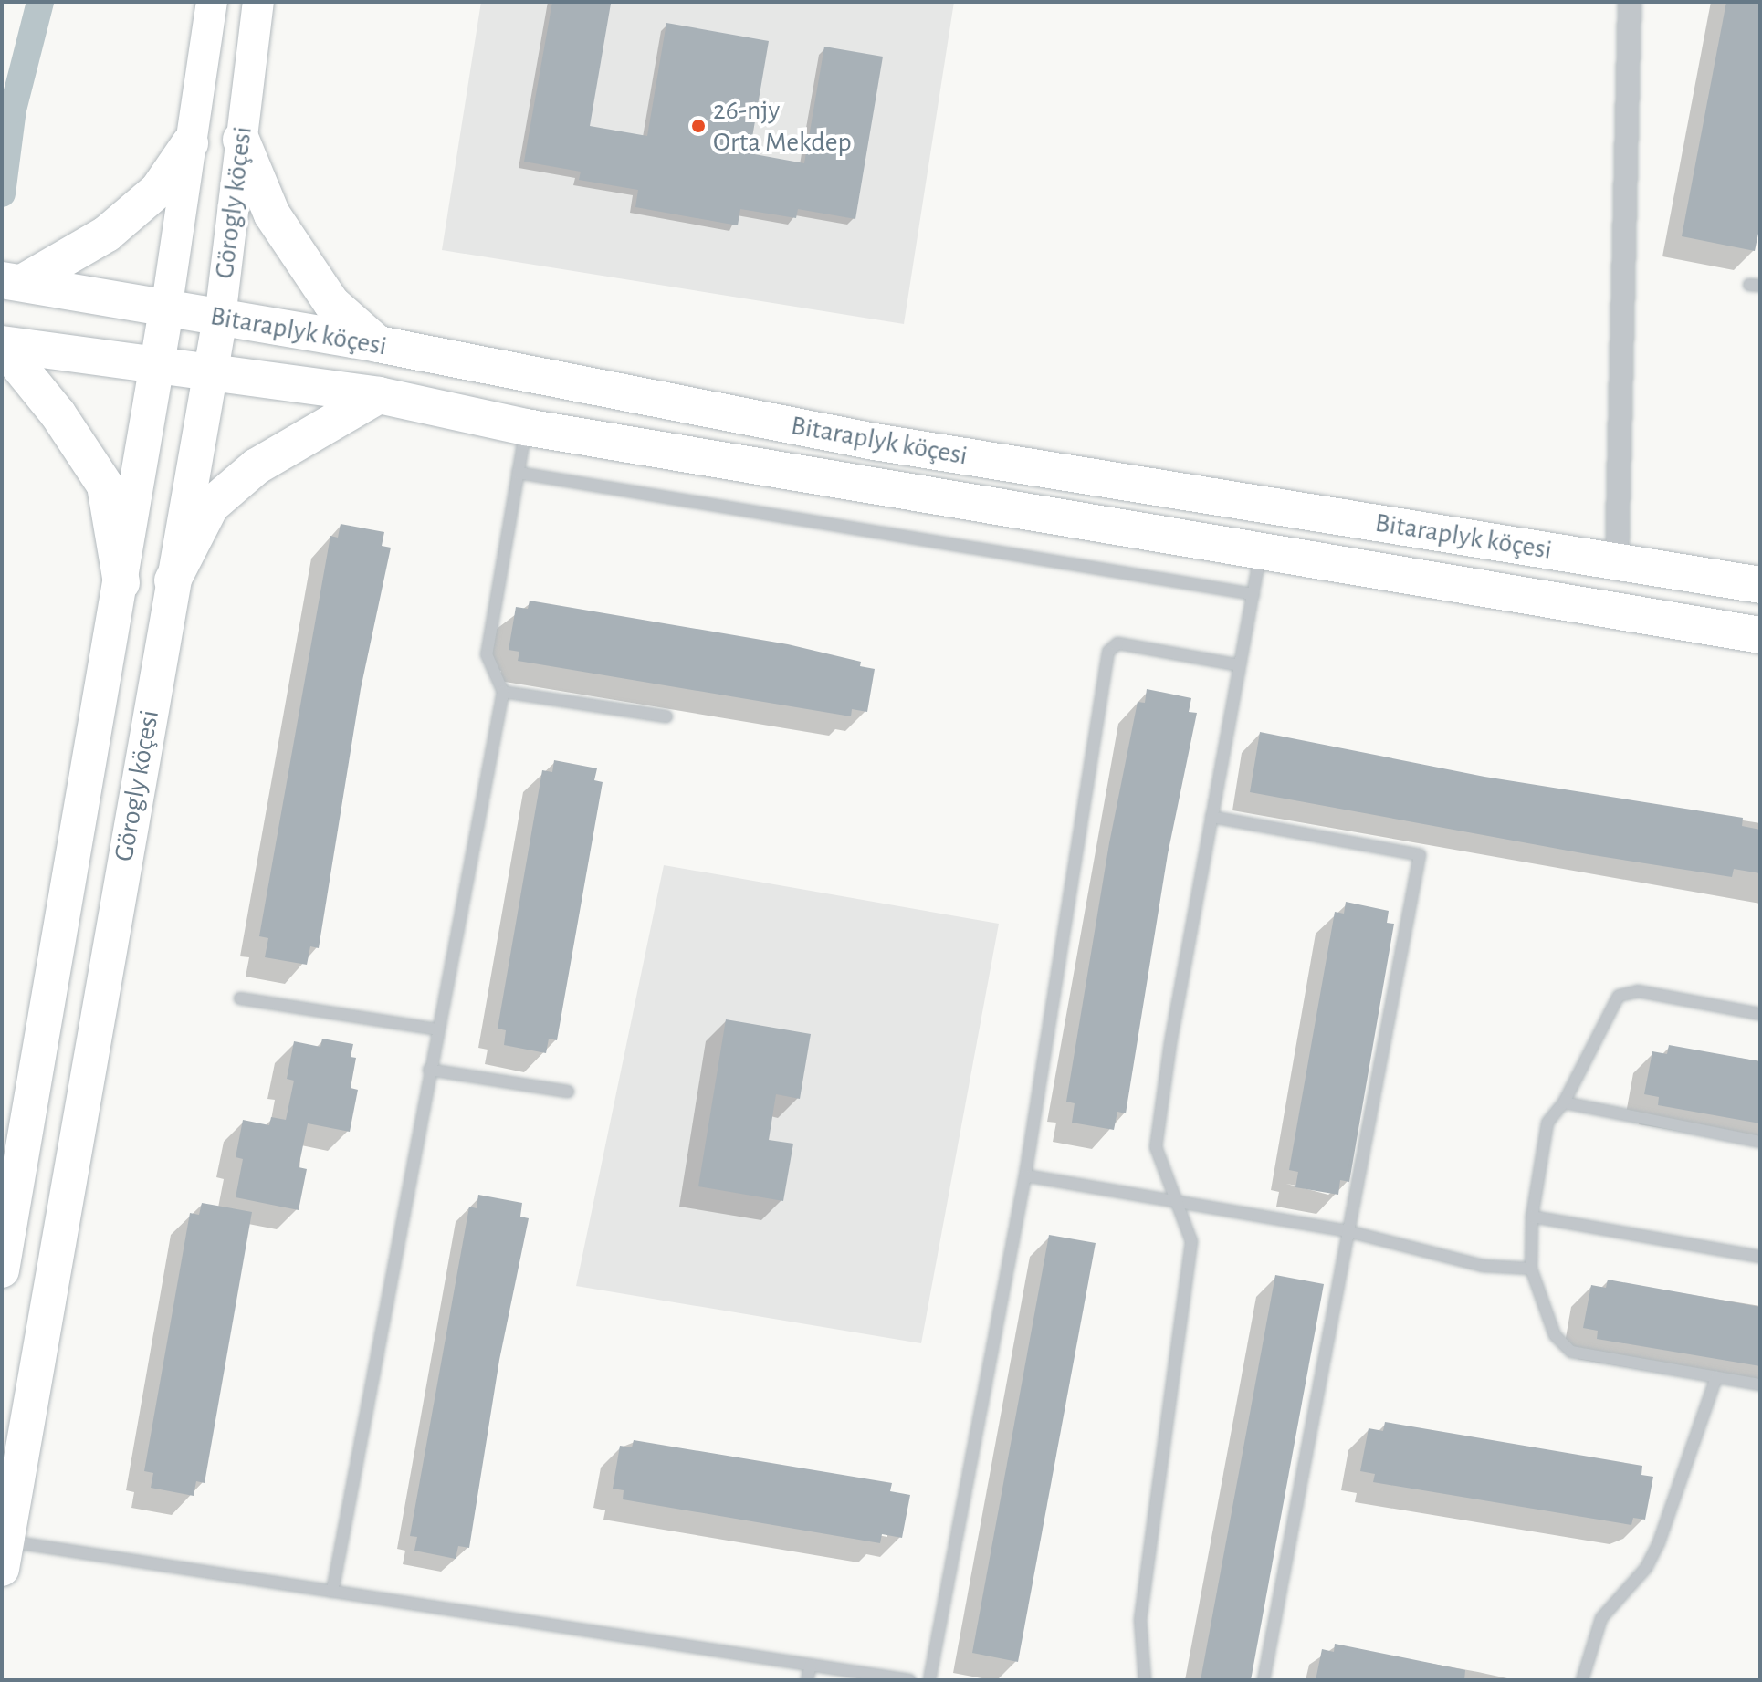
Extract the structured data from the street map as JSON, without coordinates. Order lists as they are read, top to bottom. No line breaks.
{"streets":{"highway":["Bitaraplyk köçesi"],"main road":["Görogly köçesi"]},"crossings":[["Görogly köçesi","Bitaraplyk köçesi"]],"places":["26-njy Orta Mekdep"]}
